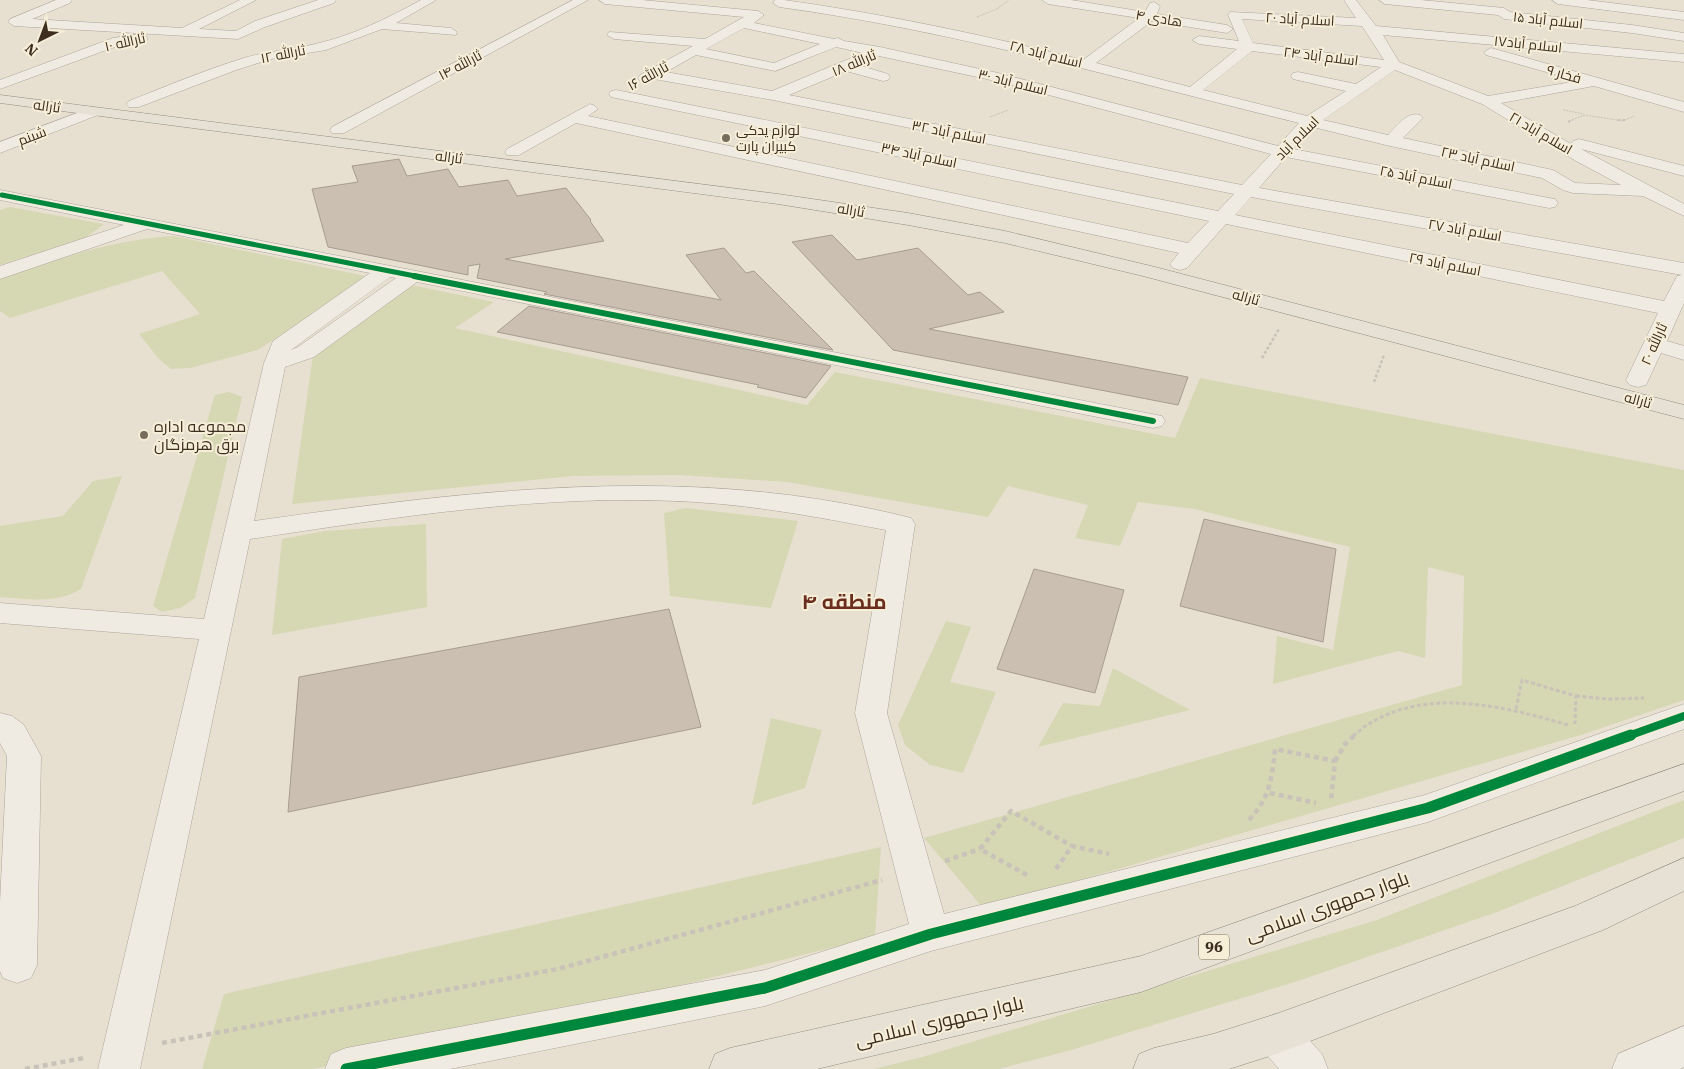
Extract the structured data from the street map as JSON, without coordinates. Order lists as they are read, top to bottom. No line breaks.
{"streets":{"main road":["ثاراله","بلوار جمهوری اسلامی","96"],"street":["هادی ۴","اسلام آباد ۲۰","اسلام آباد ۱۵","ثارالله ۱۰","اسلام آباد۱۷","ثارالله ۱۲","اسلام آباد ۲۸","اسلام آباد ۲۴","ثارالله ۱۸","ثارالله ۱۴","فخار ۹","ثارالله ۱۶","اسلام آباد ۳۰","اسلام آباد ۳۲","اسلام آباد ۲۱","شبنم","اسلام آباد","اسلام آباد ۳۴","اسلام آباد ۲۳","اسلام آباد ۲۵","اسلام آباد ۲۷","اسلام آباد ۲۹","ثارالله ۲۰"]},"crossings":[["هادی ۴","اسلام آباد ۲۰"],["اسلام آباد ۲۰","اسلام آباد۱۷"],["ثارالله ۱۰","ثاراله"],["اسلام آباد۱۷","فخار ۹"],["ثارالله ۱۲","ثاراله"],["اسلام آباد ۲۸","ثارالله ۱۸"],["اسلام آباد ۲۸","ثارالله ۱۶"],["اسلام آباد ۲۸","اسلام آباد"],["اسلام آباد ۲۸","اسلام آباد ۲۳"],["اسلام آباد ۲۴","اسلام آباد ۲۱"],["اسلام آباد ۲۴","اسلام آباد"],["ثارالله ۱۸","اسلام آباد ۳۰"],["ثارالله ۱۸","اسلام آباد ۳۲"],["ثارالله ۱۴","ثاراله"],["ثارالله ۱۶","اسلام آباد ۳۰"],["ثارالله ۱۶","ثاراله"],["ثارالله ۱۶","اسلام آباد ۳۲"],["ثارالله ۱۶","اسلام آباد ۳۴"],["اسلام آباد ۳۰","اسلام آباد"],["اسلام آباد ۳۰","اسلام آباد ۲۵"],["ثاراله","شبنم"],["ثاراله","اسلام آباد"],["اسلام آباد ۳۲","اسلام آباد"],["اسلام آباد ۳۲","اسلام آباد ۲۷"],["اسلام آباد ۲۱","اسلام آباد"],["اسلام آباد ۲۱","اسلام آباد ۲۳"],["اسلام آباد","اسلام آباد ۳۴"],["اسلام آباد","اسلام آباد ۲۳"],["اسلام آباد","اسلام آباد ۲۵"],["اسلام آباد","اسلام آباد ۲۷"],["اسلام آباد","اسلام آباد ۲۹"],["اسلام آباد ۳۴","اسلام آباد ۲۹"],["اسلام آباد ۲۹","ثارالله ۲۰"]],"districts":["منطقه ۴"],"places":["لوازم یدکی کبیران پارت","مجموعه اداره برق هرمزگان"],"north":"bottom left"}
